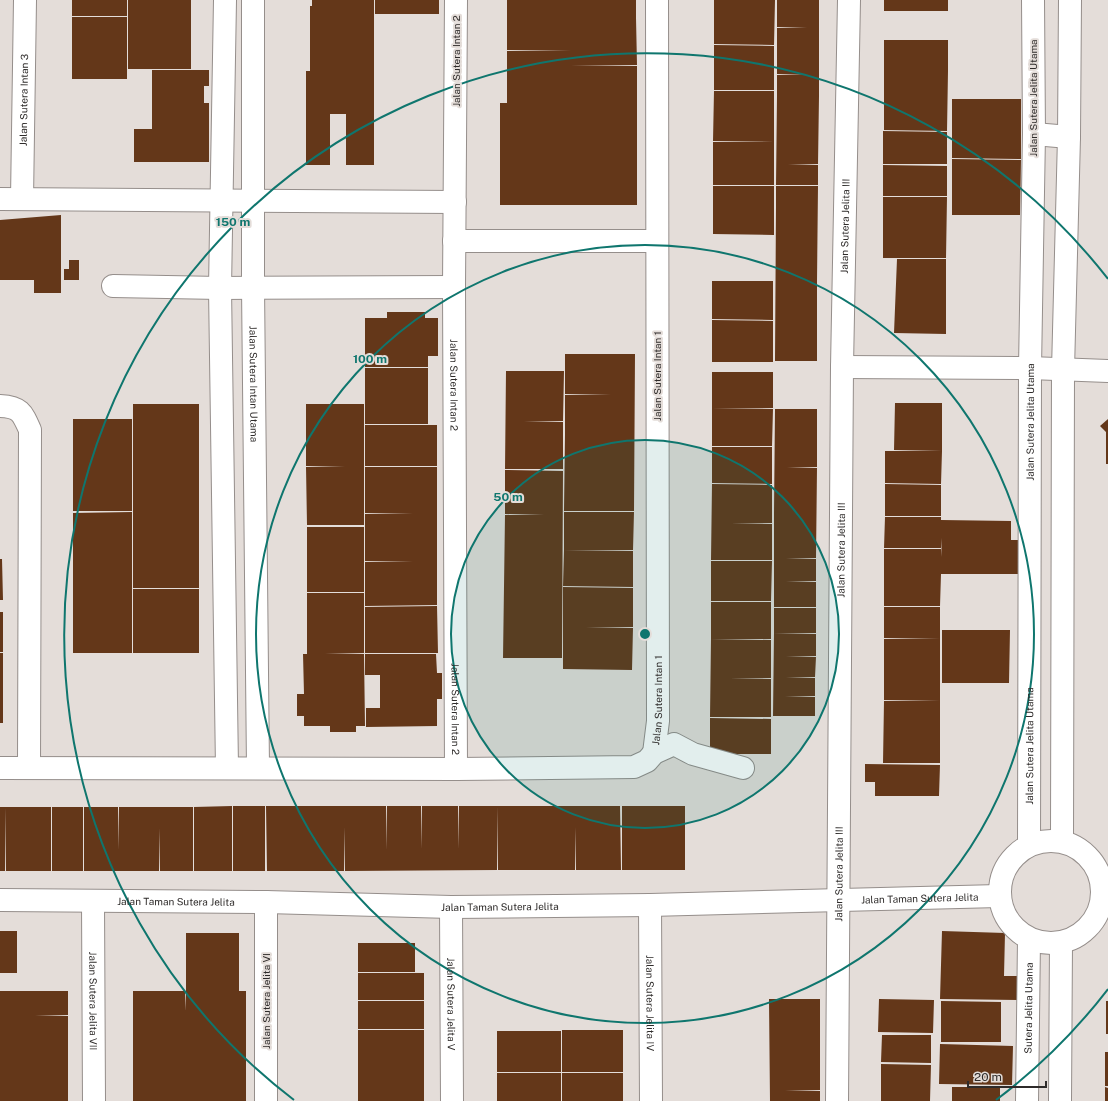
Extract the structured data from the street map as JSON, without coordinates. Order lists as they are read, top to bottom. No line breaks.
{"streets":{"street":["Jalan Sutera Intan 2","Jalan Sutera Jelita Utama","Jalan Sutera Intan 3","Jalan Sutera Jelita III","Jalan Sutera Intan 1","Jalan Sutera Intan Utama","Jalan Taman Sutera Jelita","Jalan Sutera Jelita VII","Jalan Sutera Jelita VI","Jalan Sutera Jelita IV","Jalan Sutera Jelita V","Sutera Jelita Utama"]},"crossings":[["Jalan Sutera Jelita Utama","Jalan Taman Sutera Jelita"],["Jalan Sutera Jelita Utama","Sutera Jelita Utama"],["Jalan Sutera Jelita III","Jalan Taman Sutera Jelita"],["Jalan Taman Sutera Jelita","Jalan Sutera Jelita VII"],["Jalan Taman Sutera Jelita","Jalan Sutera Jelita VI"],["Jalan Taman Sutera Jelita","Jalan Sutera Jelita IV"],["Jalan Taman Sutera Jelita","Jalan Sutera Jelita V"],["Jalan Taman Sutera Jelita","Sutera Jelita Utama"]],"scale_bar":"20 m","rings":["150 m","100 m","50 m"]}
